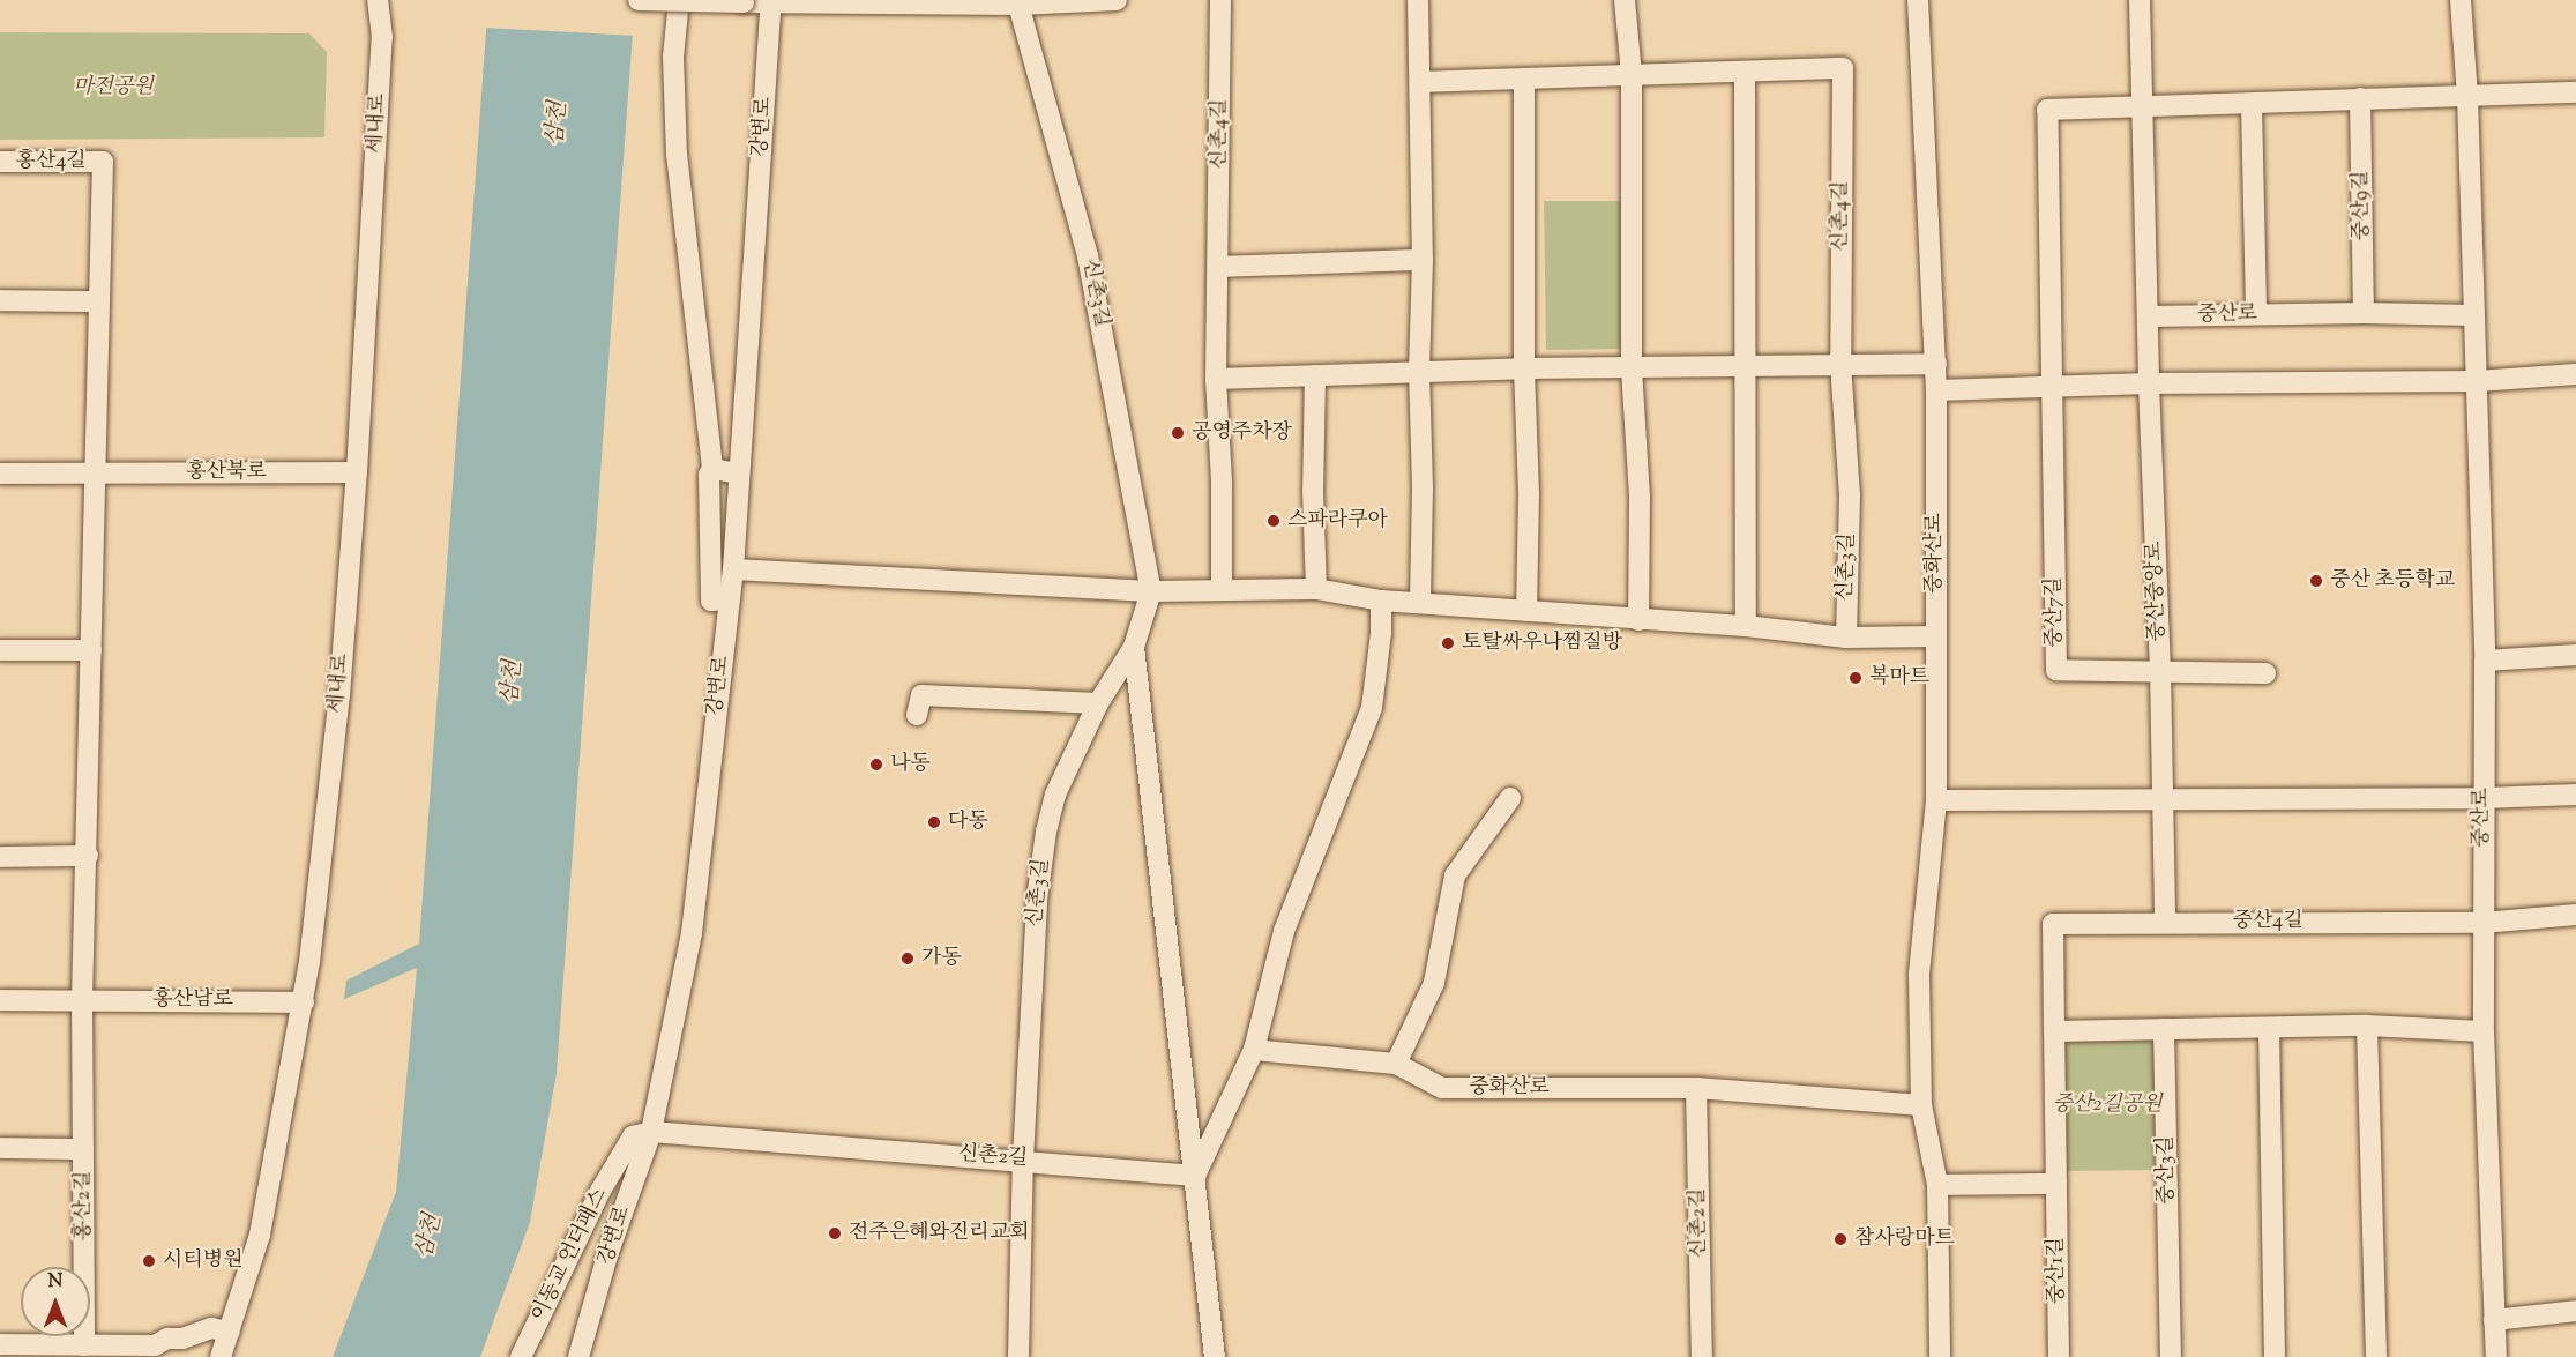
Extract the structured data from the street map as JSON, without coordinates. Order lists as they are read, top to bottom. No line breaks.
{"streets":{"street":["세내로","강변로","신촌4길","홍산4길","중산9길","신촌3길","중산로","홍산북로","중화산로","중산중앙로","중산7길","중산4길","홍산남로","신촌2길","중산3길","홍산2길","이동교 언더패스","중산1길"]},"crossings":[["세내로","홍산북로"],["세내로","홍산남로"],["강변로","신촌2길"],["강변로","이동교 언더패스"],["신촌4길","신촌3길"],["중산9길","중산로"],["신촌3길","신촌2길"],["중산로","중산4길"],["중화산로","신촌2길"],["중산중앙로","중산7길"],["중산중앙로","중산4길"],["홍산남로","홍산2길"],["신촌2길","이동교 언더패스"]],"water":["삼천"],"parks":["마전공원","중산2길공원"],"places":["공영주차장","스파라쿠아","중산 초등학교","토탈싸우나찜질방","복마트","나동","다동","가동","전주은혜와진리교회","참사랑마트","시티병원"],"north":"top"}
